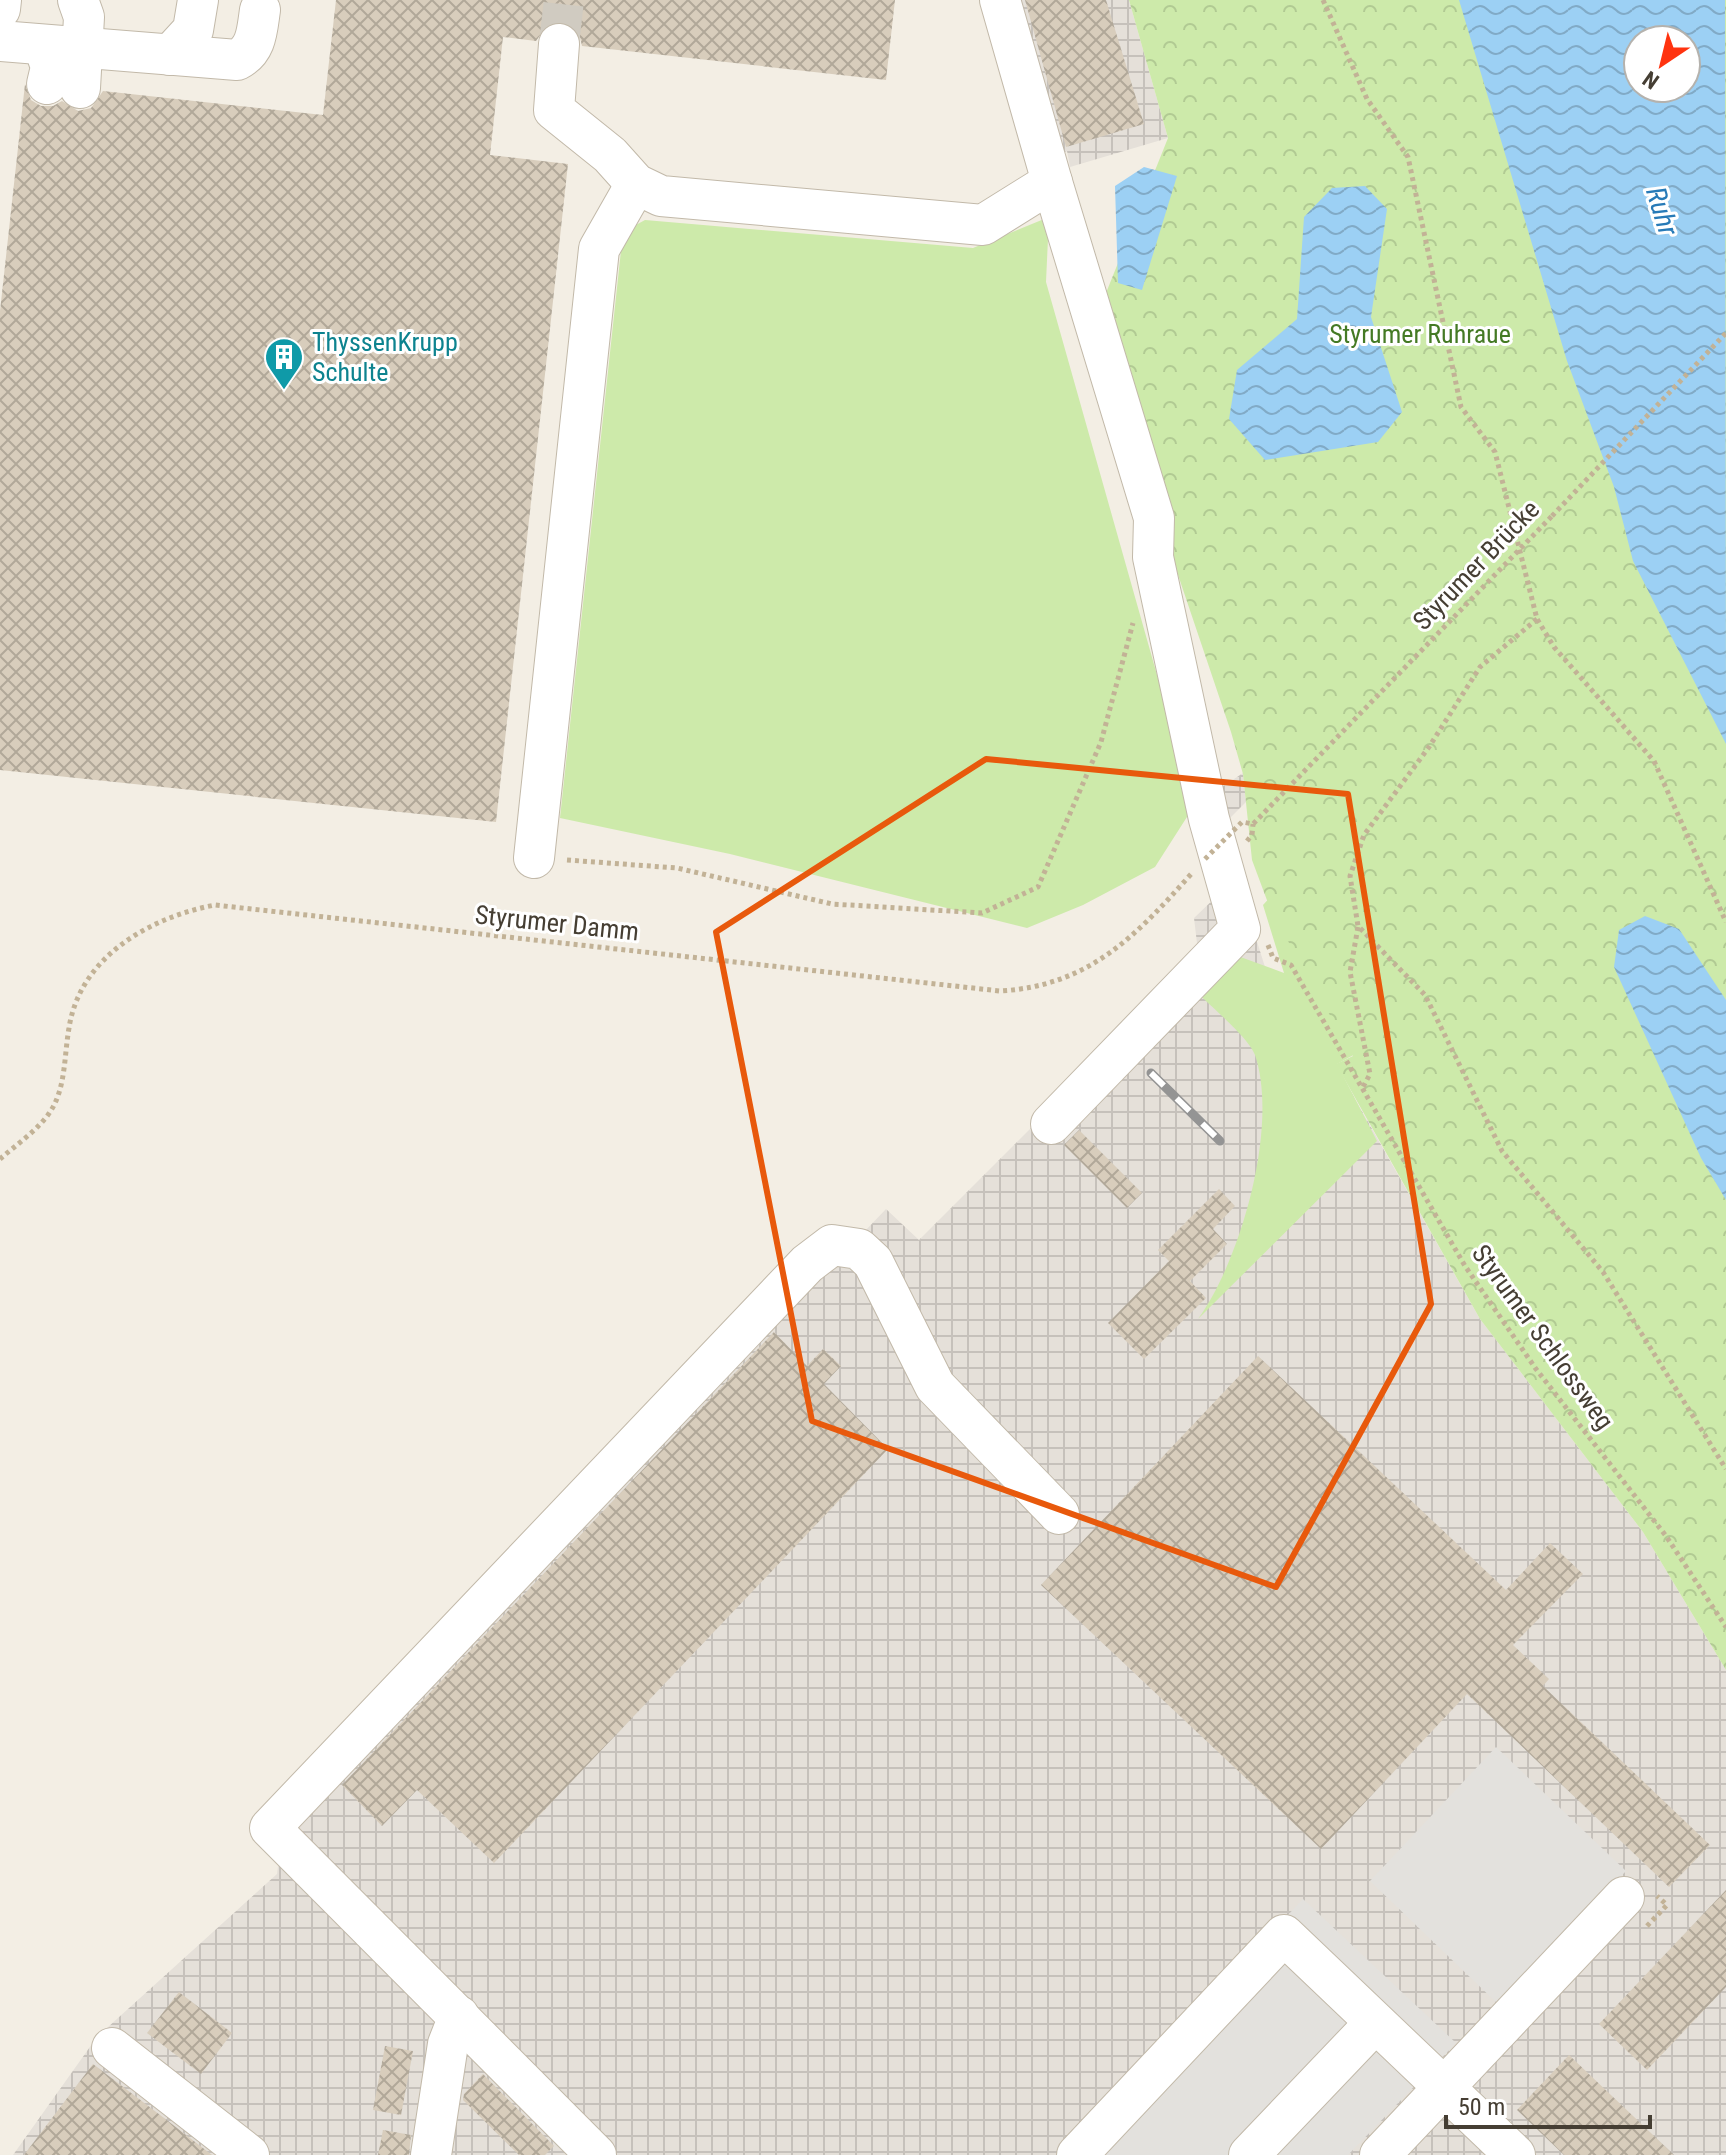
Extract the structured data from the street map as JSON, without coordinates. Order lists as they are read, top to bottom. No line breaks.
{"streets":{"path":["Styrumer Brücke","Styrumer Damm","Styrumer Schlossweg"]},"crossings":[["Styrumer Brücke","Styrumer Damm"]],"water":["Ruhr"],"parks":["Styrumer Ruhraue"],"places":{"building":["ThyssenKrupp Schulte"]},"scale_bar":"50 m","north":"bottom left"}
